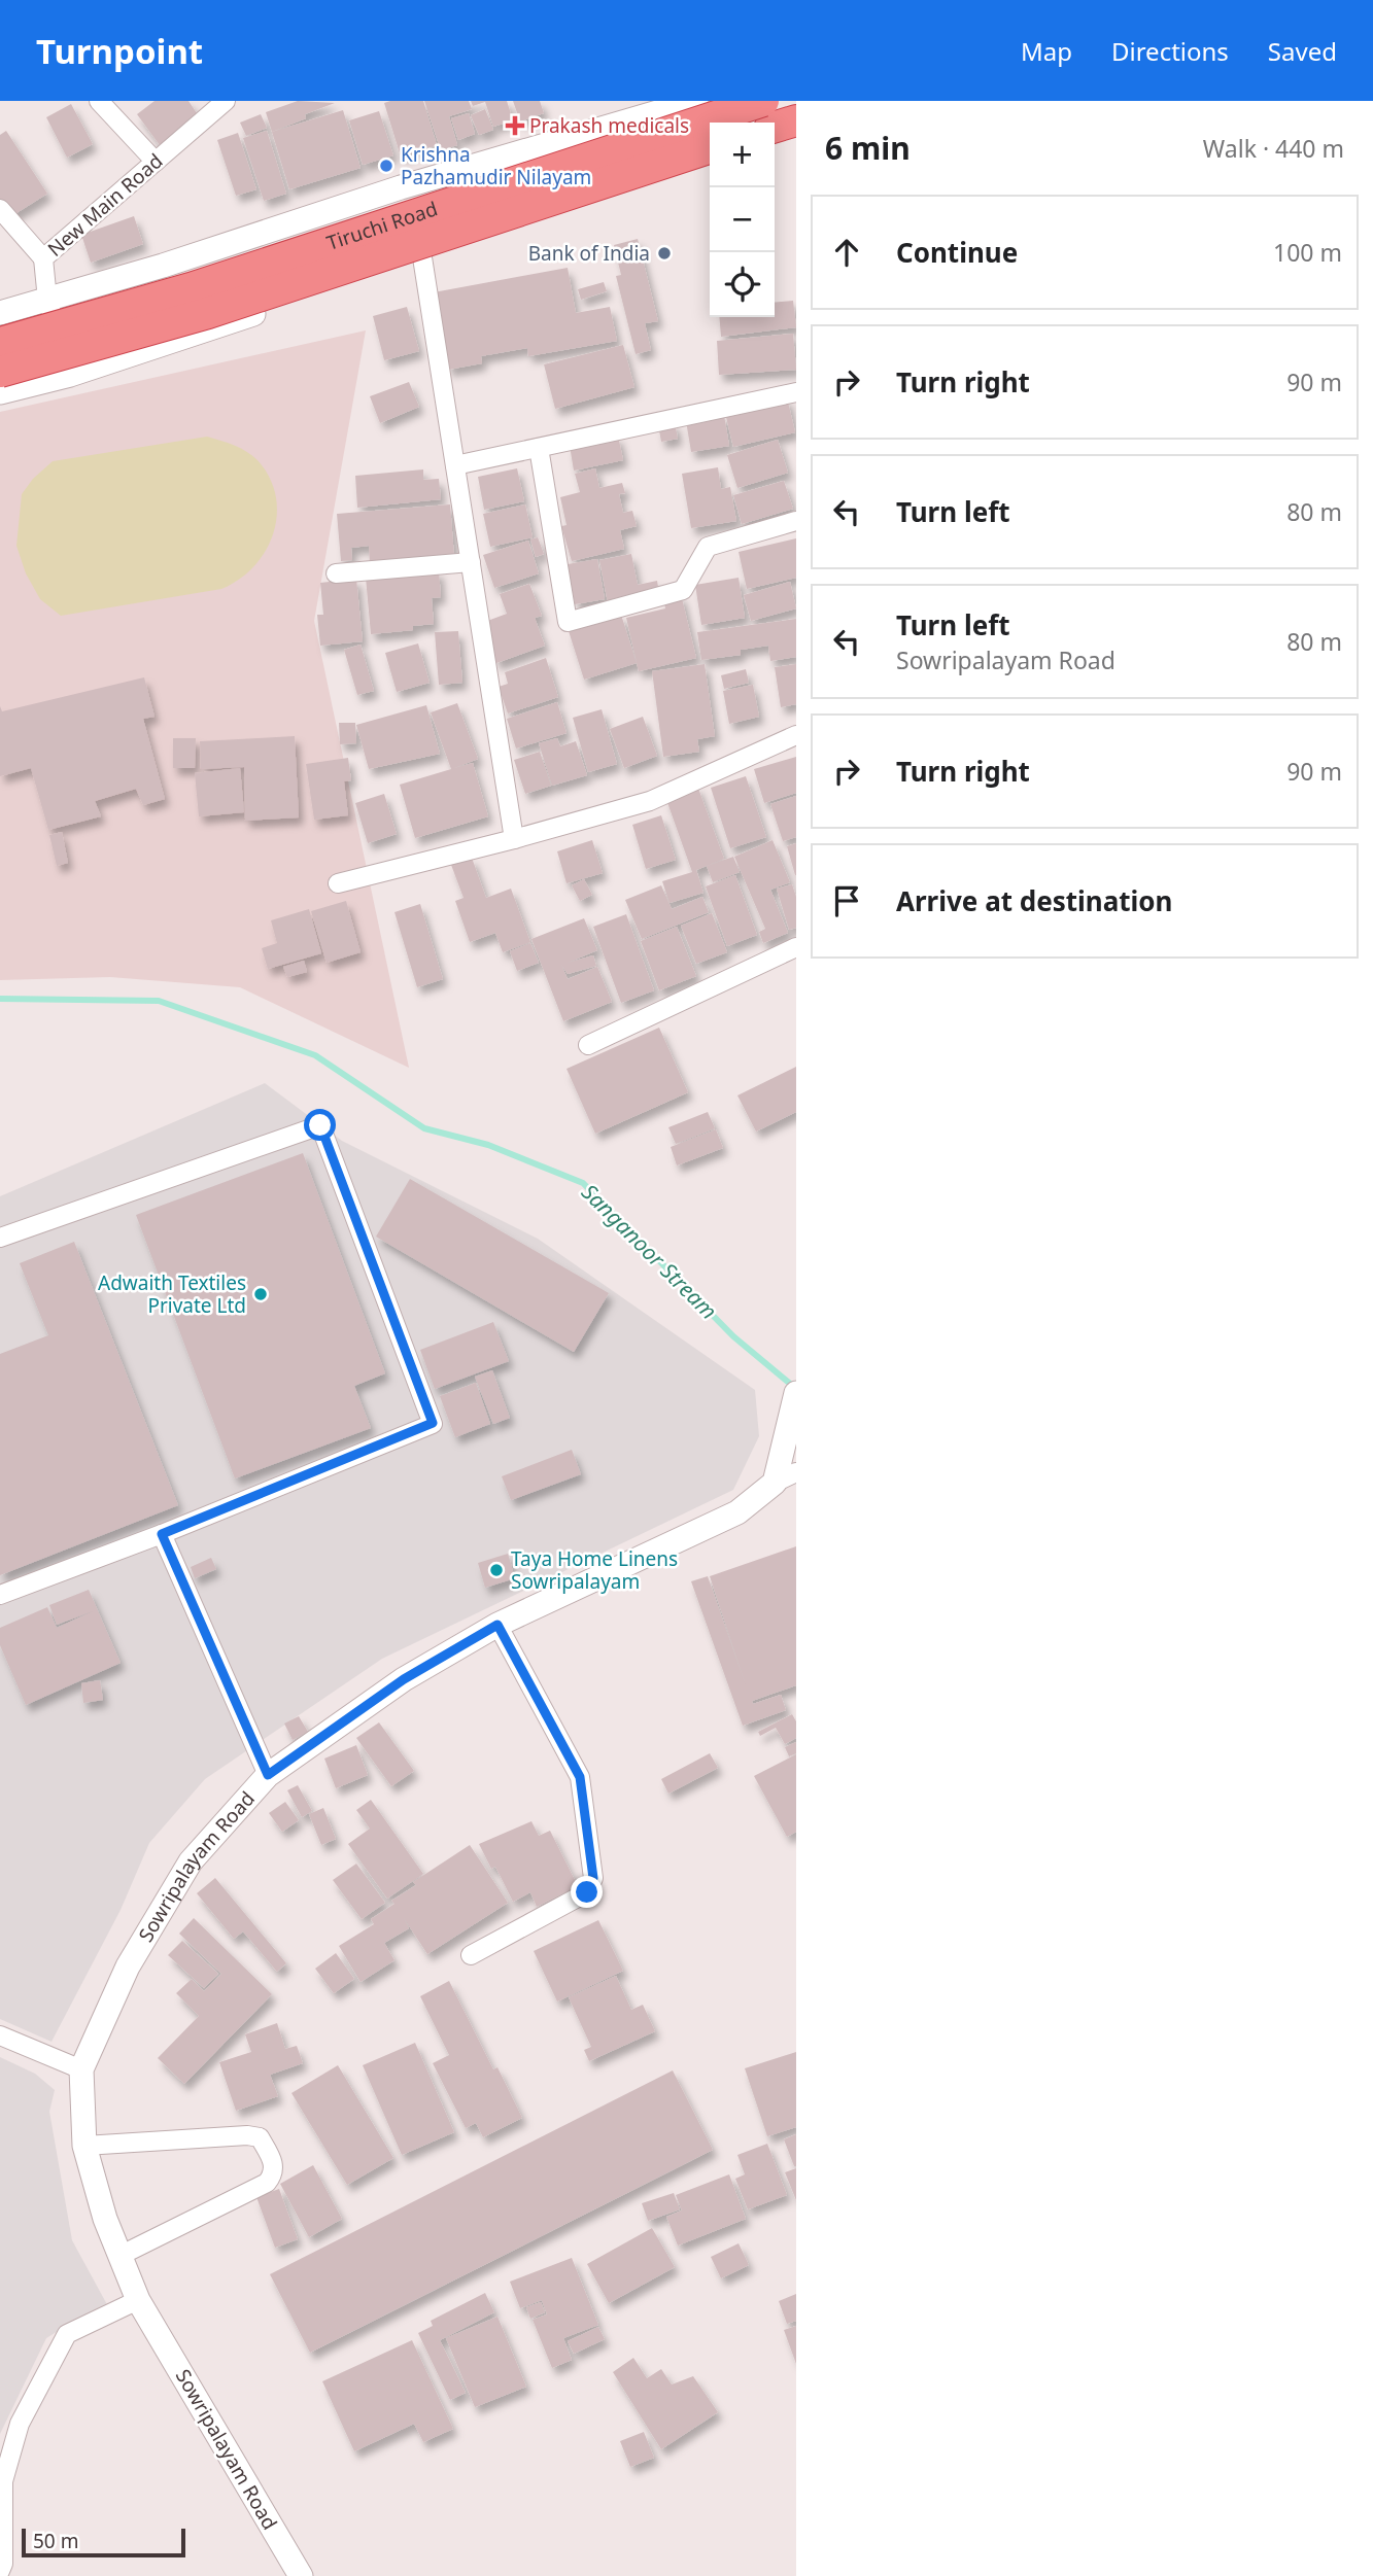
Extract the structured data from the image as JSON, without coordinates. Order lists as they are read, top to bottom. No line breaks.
{"streets":{"highway":["Tiruchi Road"],"street":["New Main Road","Sowripalayam Road"]},"water":["Sanganoor Stream"],"places":{"health":["Prakash medicals"],"other":["Krishna Pazhamudir Nilayam","Bank of India","Adwaith Textiles Private Ltd","Taya Home Linens Sowripalayam"]},"scale_bar":"50 m","page":{"header":"Turnpoint","nav":["Map","Directions","Saved"],"heading":["6 min","Walk · 440 m"],"map_buttons":["+","−"],"list":[["Continue","100 m"],["Turn right","90 m"],["Turn left","80 m"],["Turn left","Sowripalayam Road","80 m"],["Turn right","90 m"],"Arrive at destination"],"scale":"50 m"}}
